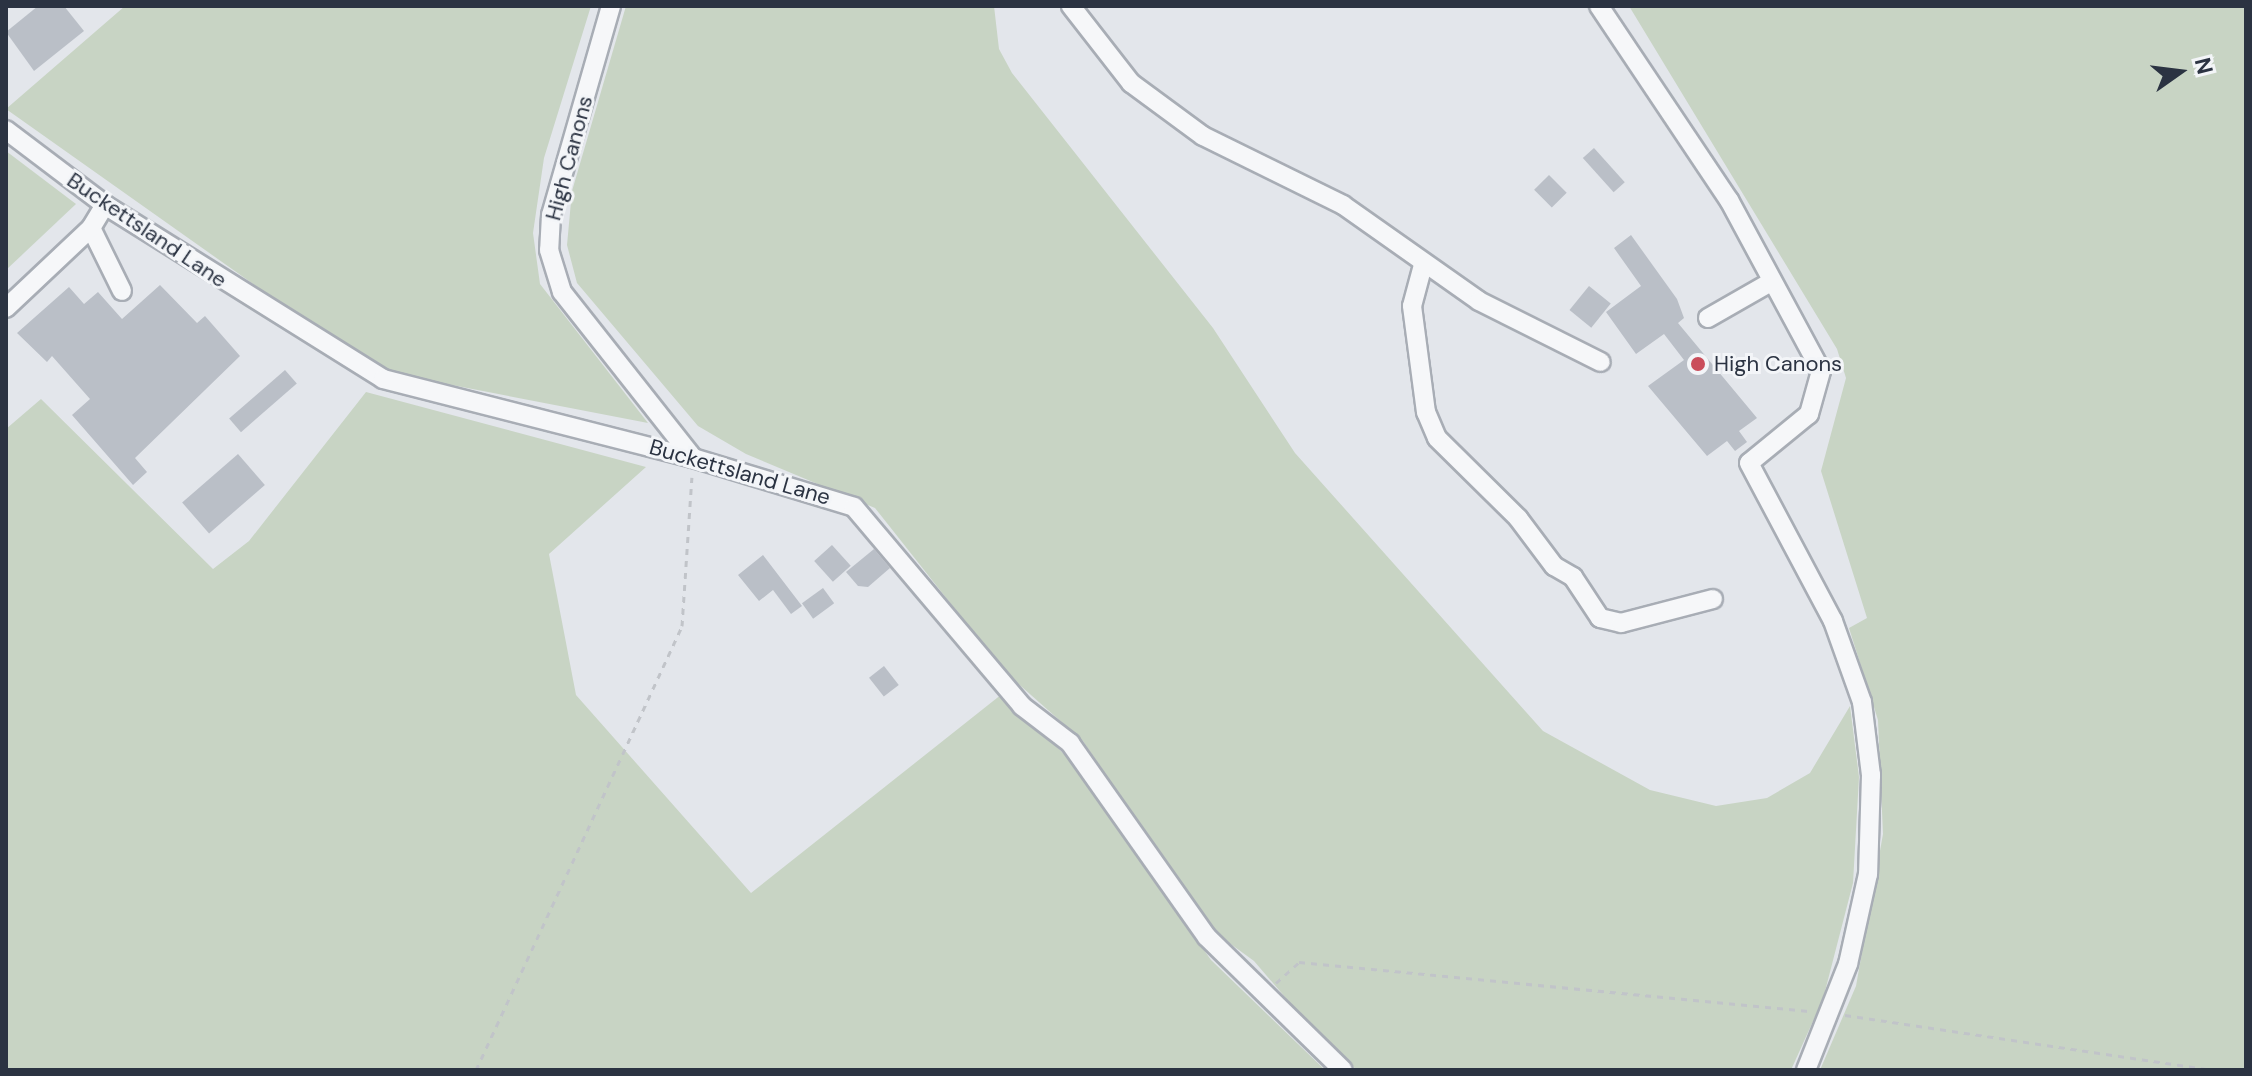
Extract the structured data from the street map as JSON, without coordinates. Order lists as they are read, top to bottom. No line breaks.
{"streets":{"street":["High Canons","Buckettsland Lane"]},"crossings":[["High Canons","Buckettsland Lane"]],"places":["High Canons"],"north":"right"}
